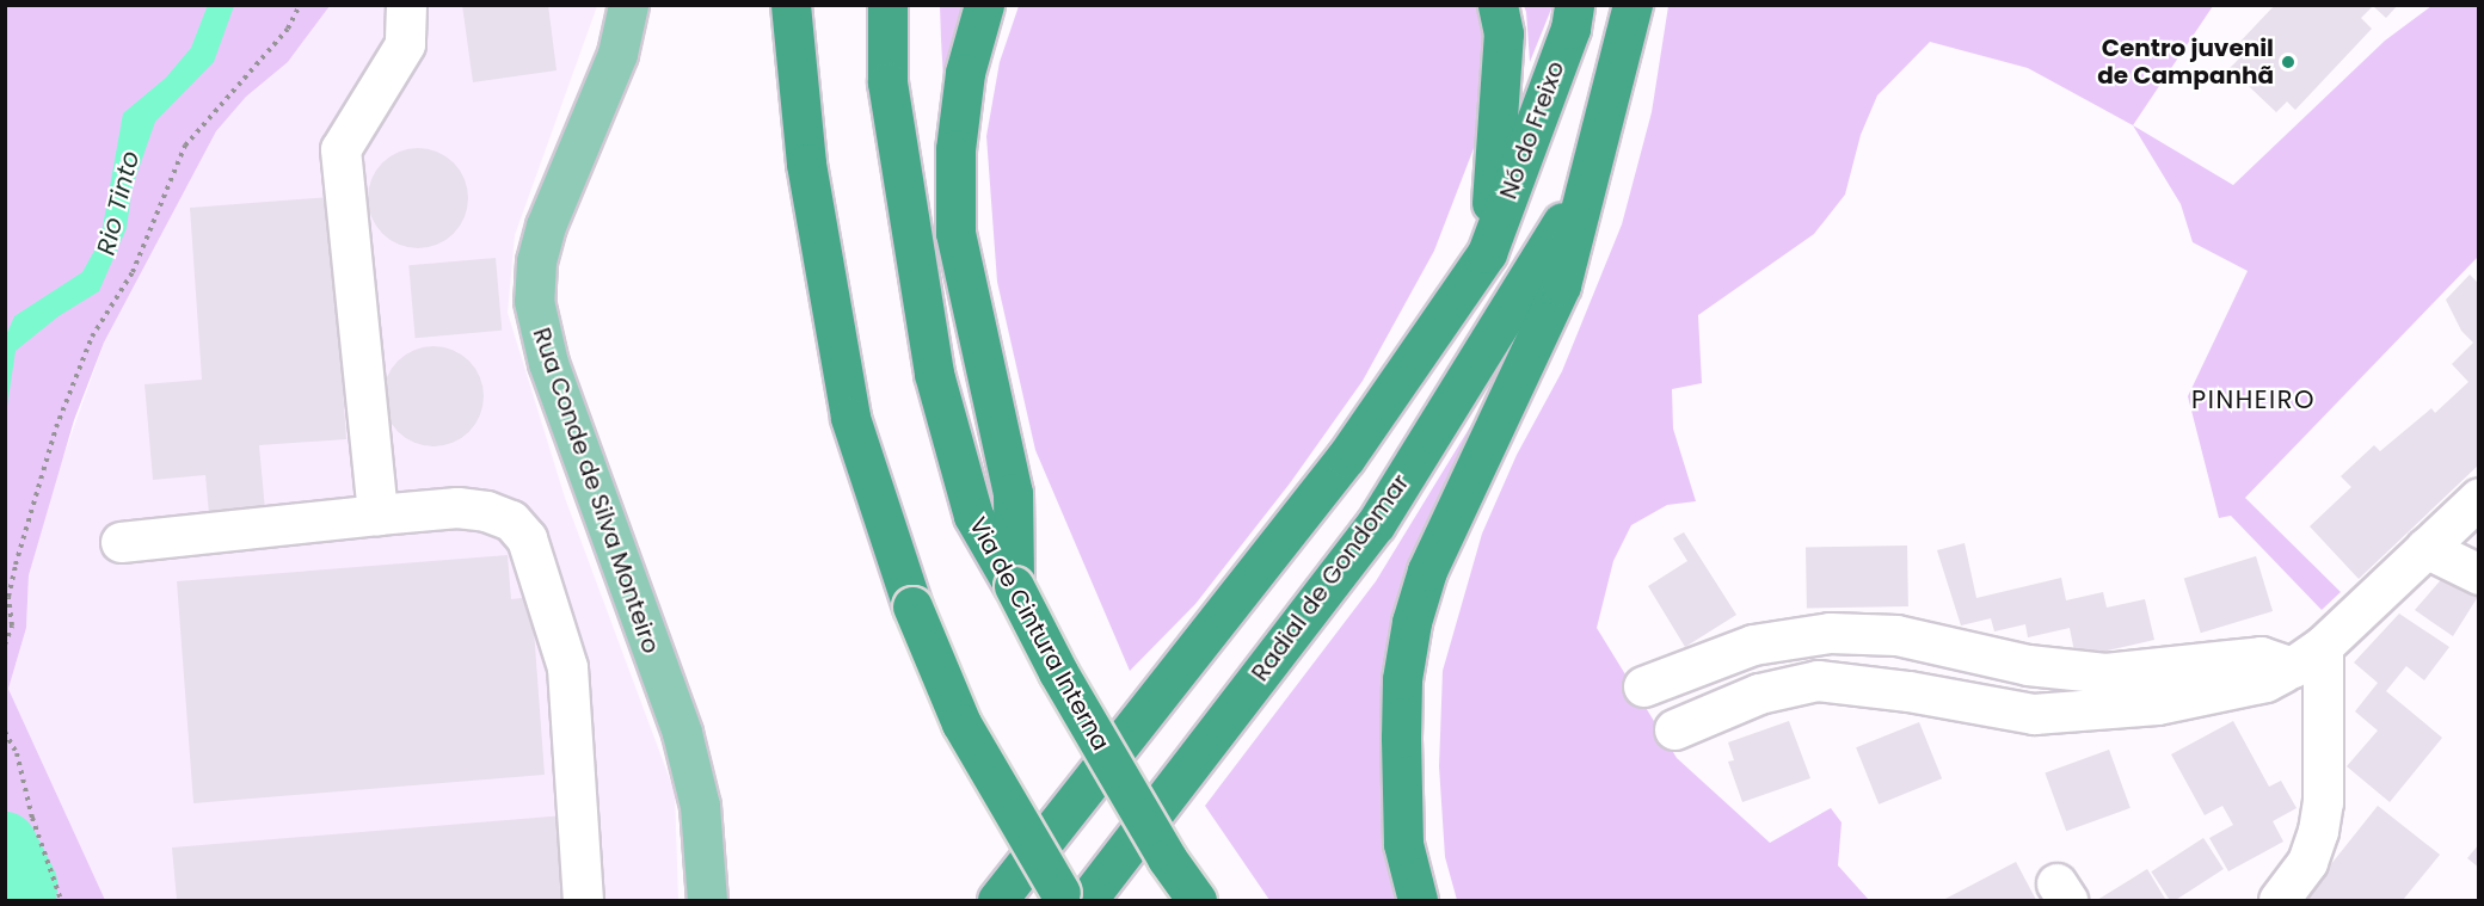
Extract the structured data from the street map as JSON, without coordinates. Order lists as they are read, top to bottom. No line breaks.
{"streets":{"highway":["Nó do Freixo","Radial de Gondomar","Via de Cintura Interna"],"main road":["Rua Conde de Silva Monteiro"]},"districts":["PINHEIRO"],"water":["Rio Tinto"],"places":["Centro juvenil de Campanhã"]}
